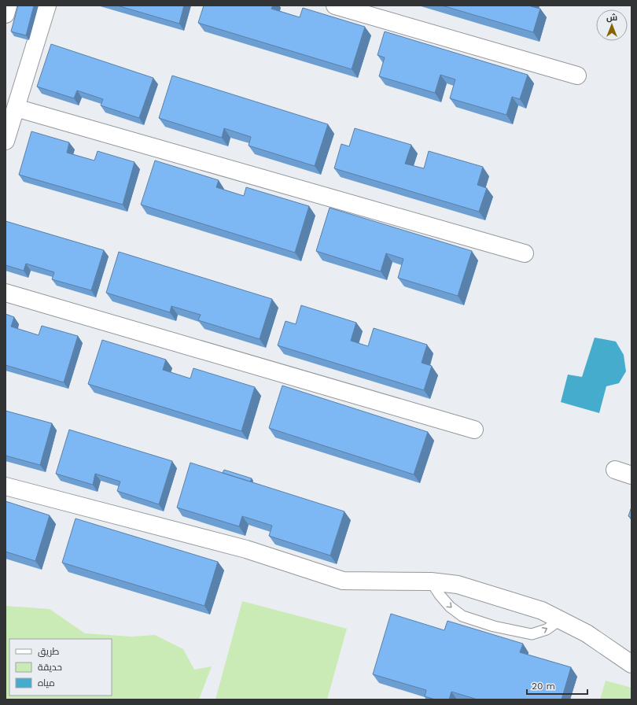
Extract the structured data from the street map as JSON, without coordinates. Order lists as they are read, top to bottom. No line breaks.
{"legend":["طريق","حديقة","مياه"],"scale_bar":"20 m","north":"top"}
